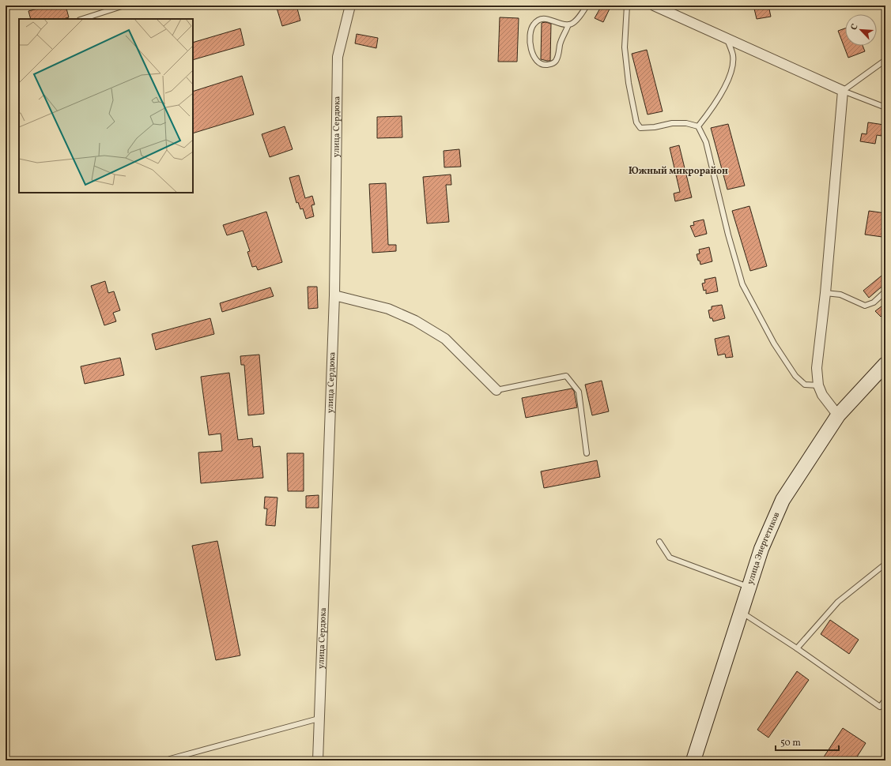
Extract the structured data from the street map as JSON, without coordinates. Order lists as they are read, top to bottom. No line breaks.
{"streets":{"main road":["улица Энергетиков"],"street":["улица Сердюка"]},"districts":["Южный микрорайон"],"scale_bar":"50 m","north":"top left"}
